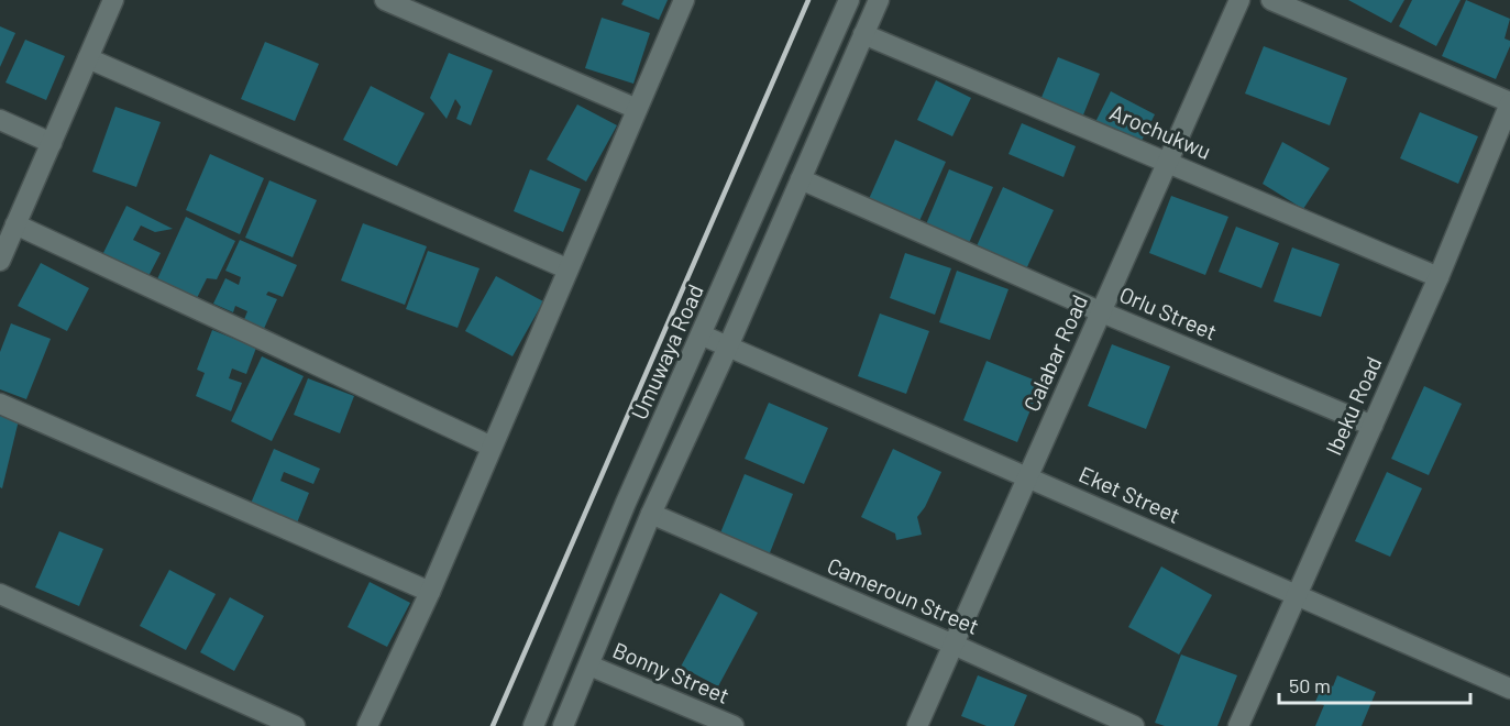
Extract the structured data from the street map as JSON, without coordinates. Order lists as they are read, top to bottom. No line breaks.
{"streets":{"street":["Arochukwu","Orlu Street","Umuwaya Road","Calabar Road","Ibeku Road","Eket Street","Cameroun Street","Bonny Street"]},"crossings":[["Arochukwu","Calabar Road"],["Arochukwu","Ibeku Road"],["Orlu Street","Calabar Road"],["Orlu Street","Ibeku Road"],["Umuwaya Road","Eket Street"],["Calabar Road","Eket Street"],["Calabar Road","Cameroun Street"],["Ibeku Road","Eket Street"]],"scale_bar":"50 m"}
